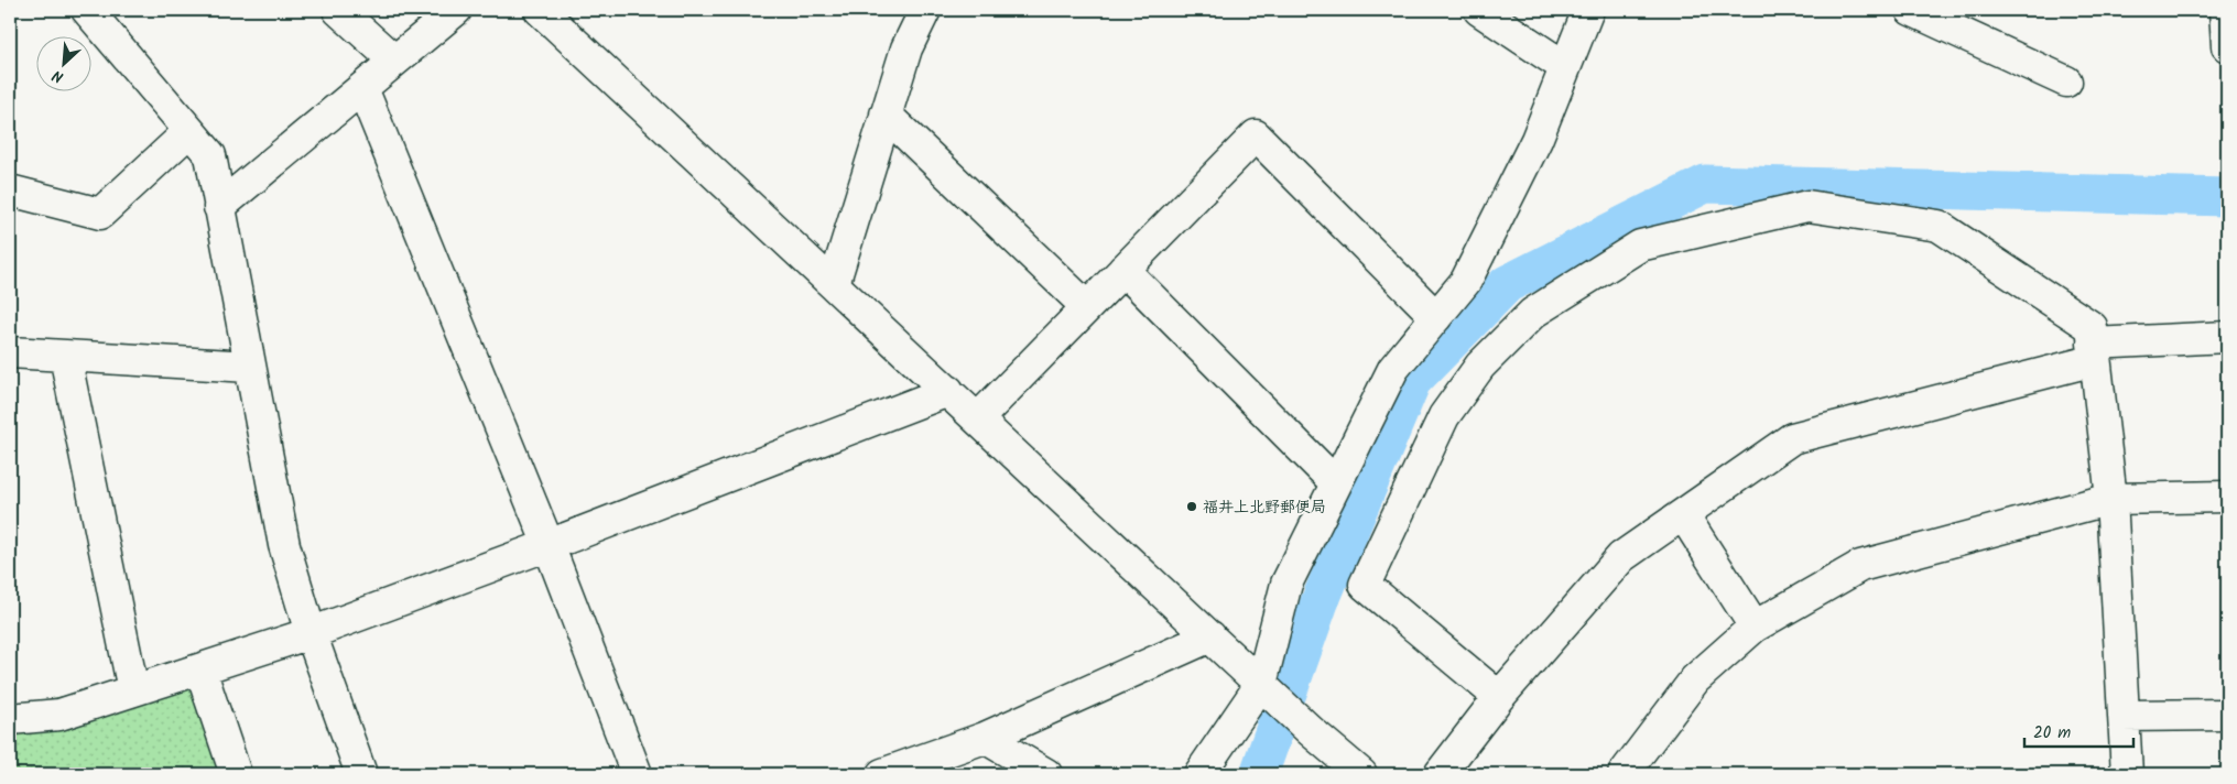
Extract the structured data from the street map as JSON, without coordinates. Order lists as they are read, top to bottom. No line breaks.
{"places":["福井上北野郵便局"],"scale_bar":"20 m","north":"bottom left"}
